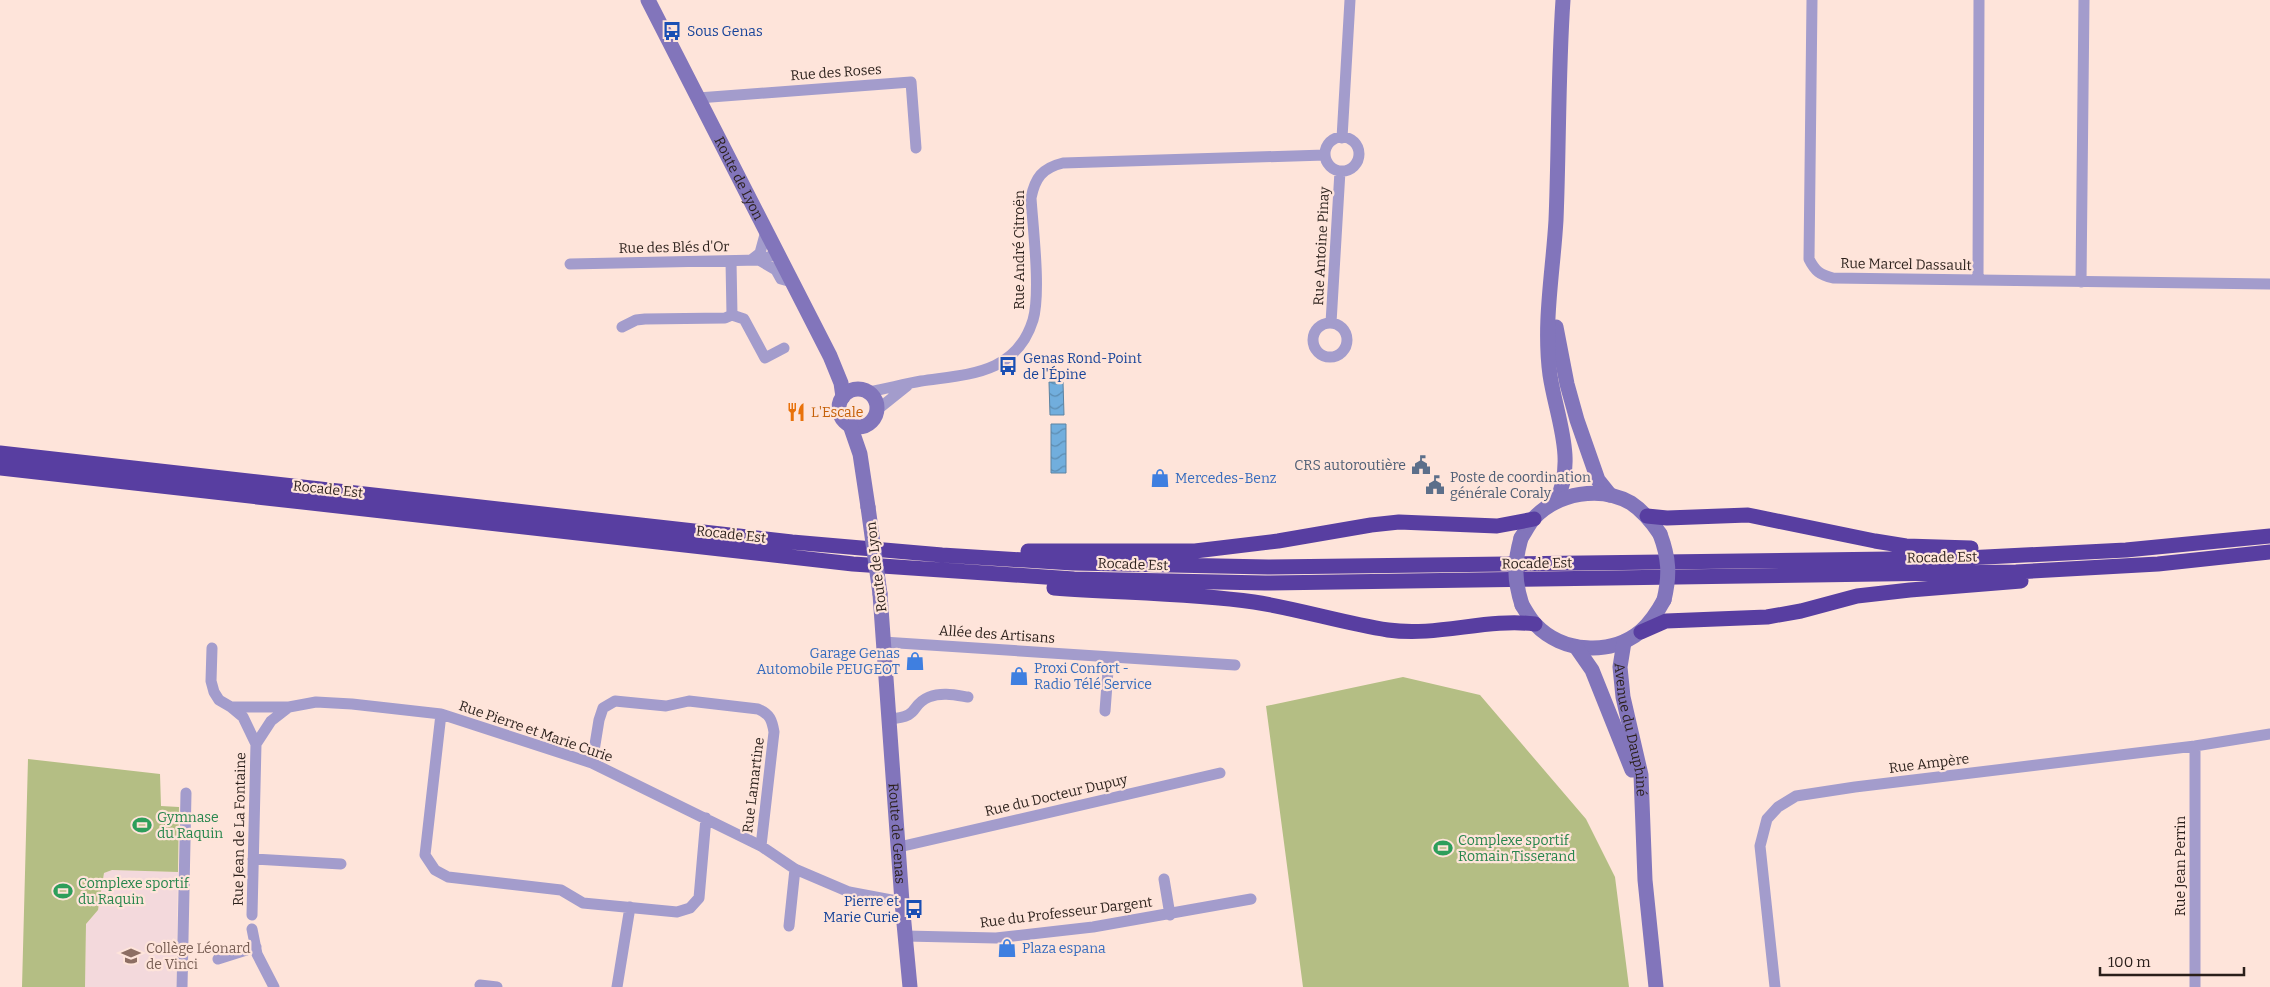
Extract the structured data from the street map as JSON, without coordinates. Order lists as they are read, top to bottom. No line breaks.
{"streets":{"highway":["Rocade Est"],"main road":["Route de Lyon","Avenue du Dauphiné","Route de Genas"],"street":["Rue des Roses","Rue Antoine Pinay","Rue des Blés d'Or","Rue André Citroën","Rue Marcel Dassault","Allée des Artisans","Rue Pierre et Marie Curie","Rue Ampère","Rue Lamartine","Rue du Docteur Dupuy","Rue Jean de La Fontaine","Rue Jean Perrin","Rue du Professeur Dargent"]},"crossings":[["Rue des Roses","Route de Lyon"],["Route de Lyon","Rue des Blés d'Or"],["Route de Lyon","Rue André Citroën"],["Route de Lyon","Allée des Artisans"],["Route de Lyon","Route de Genas"],["Rue Antoine Pinay","Rue André Citroën"],["Rue Pierre et Marie Curie","Rue Lamartine"],["Rue Pierre et Marie Curie","Rue Jean de La Fontaine"],["Rue Pierre et Marie Curie","Route de Genas"],["Rue Ampère","Rue Jean Perrin"],["Rue du Docteur Dupuy","Route de Genas"],["Route de Genas","Rue du Professeur Dargent"]],"places":{"bus stop":["Sous Genas","Genas Rond-Point de l'Épine","Pierre et Marie Curie"],"restaurant":["L'Escale"],"public building":["CRS autoroutière","Poste de coordination générale Coraly"],"shop":["Mercedes-Benz","Garage Genas Automobile PEUGEOT","Proxi Confort - Radio Télé Service","Plaza espana"],"sports":["Gymnase du Raquin","Complexe sportif Romain Tisserand","Complexe sportif du Raquin"],"school or university":["Collège Léonard de Vinci"]},"scale_bar":"100 m"}
